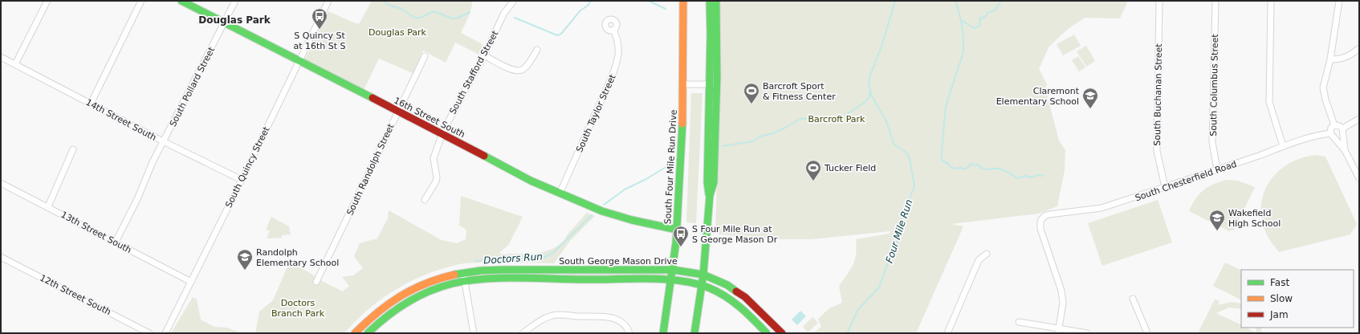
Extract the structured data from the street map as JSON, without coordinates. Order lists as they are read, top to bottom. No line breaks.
{"streets":{"main road":["16th Street South","South Four Mile Run Drive","South George Mason Drive"],"street":["South Stafford Street","South Columbus Street","South Pollard Street","South Buchanan Street","South Taylor Street","14th Street South","South Quincy Street","South Randolph Street","South Chesterfield Road","13th Street South","12th Street South"]},"crossings":[["South Stafford Street","16th Street South"],["South Columbus Street","South Chesterfield Road"],["South Pollard Street","16th Street South"],["South Pollard Street","14th Street South"],["South Pollard Street","13th Street South"],["South Buchanan Street","South Chesterfield Road"],["South Taylor Street","16th Street South"],["16th Street South","South Quincy Street"],["16th Street South","South Four Mile Run Drive"],["16th Street South","South Randolph Street"],["14th Street South","South Quincy Street"],["South Quincy Street","13th Street South"],["South Four Mile Run Drive","South George Mason Drive"]],"districts":["Douglas Park"],"water":["Four Mile Run","Doctors Run"],"parks":["Douglas Park","Barcroft Park","Doctors Branch Park"],"places":{"bus stop":["S Quincy St at 16th St S","S Four Mile Run at S George Mason Dr"],"sports":["Barcroft Sport & Fitness Center","Tucker Field"],"school or university":["Claremont Elementary School","Wakefield High School","Randolph Elementary School"]},"legend":["Fast","Slow","Jam"]}
